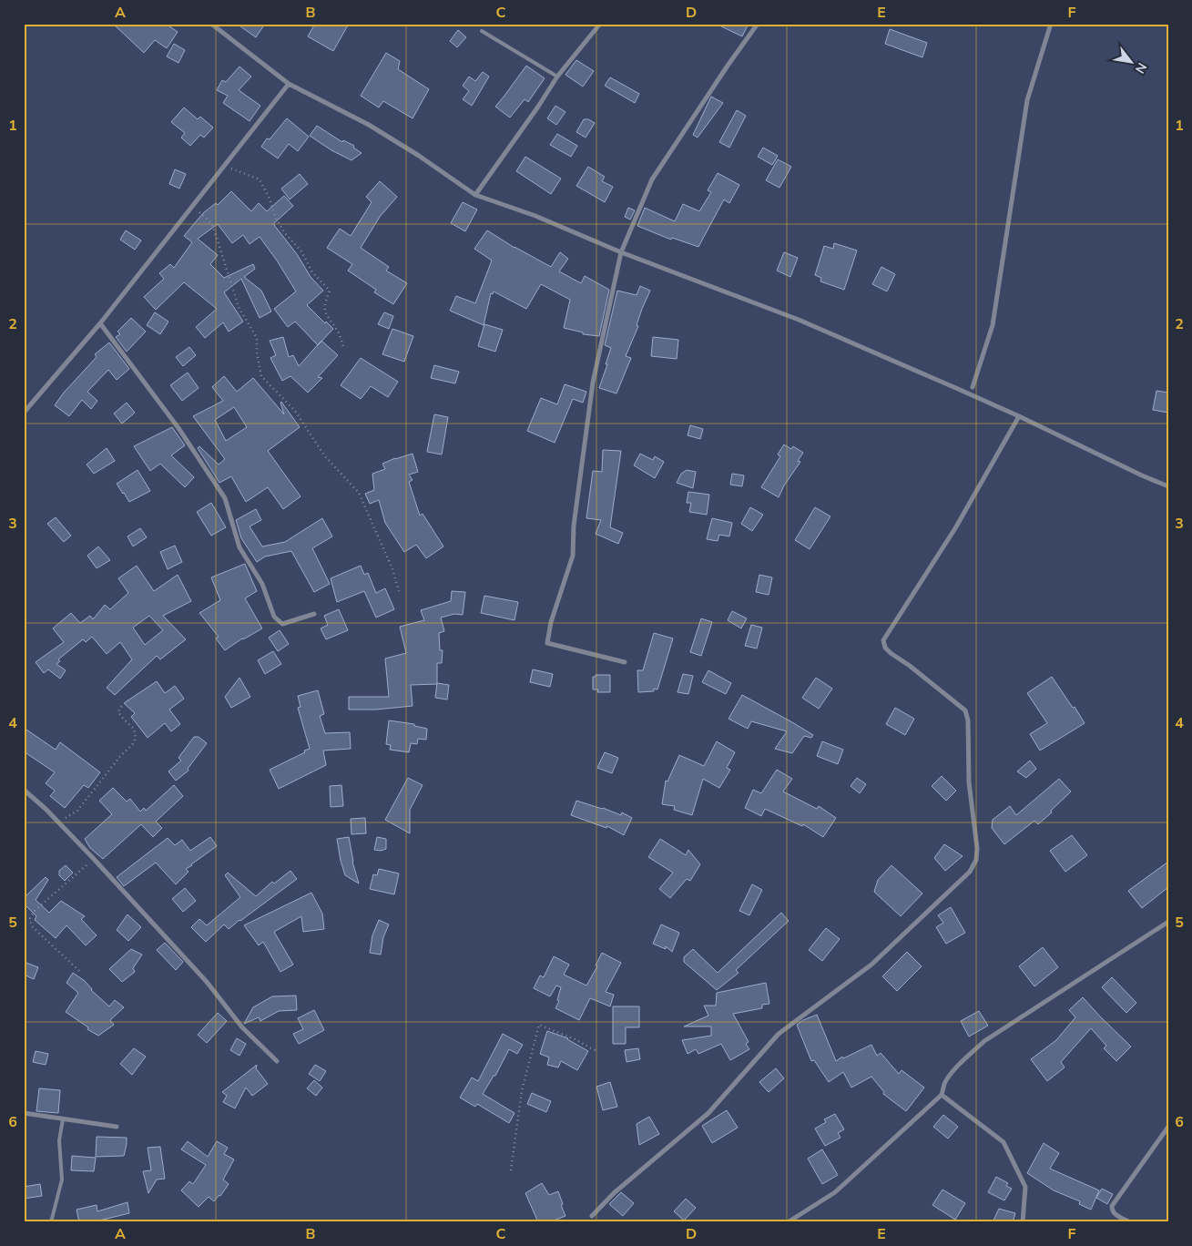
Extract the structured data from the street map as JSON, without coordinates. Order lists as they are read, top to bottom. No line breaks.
{"north":"bottom right","grid":{"columns":["A","B","C","D","E","F"],"rows":["1","2","3","4","5","6"]}}
